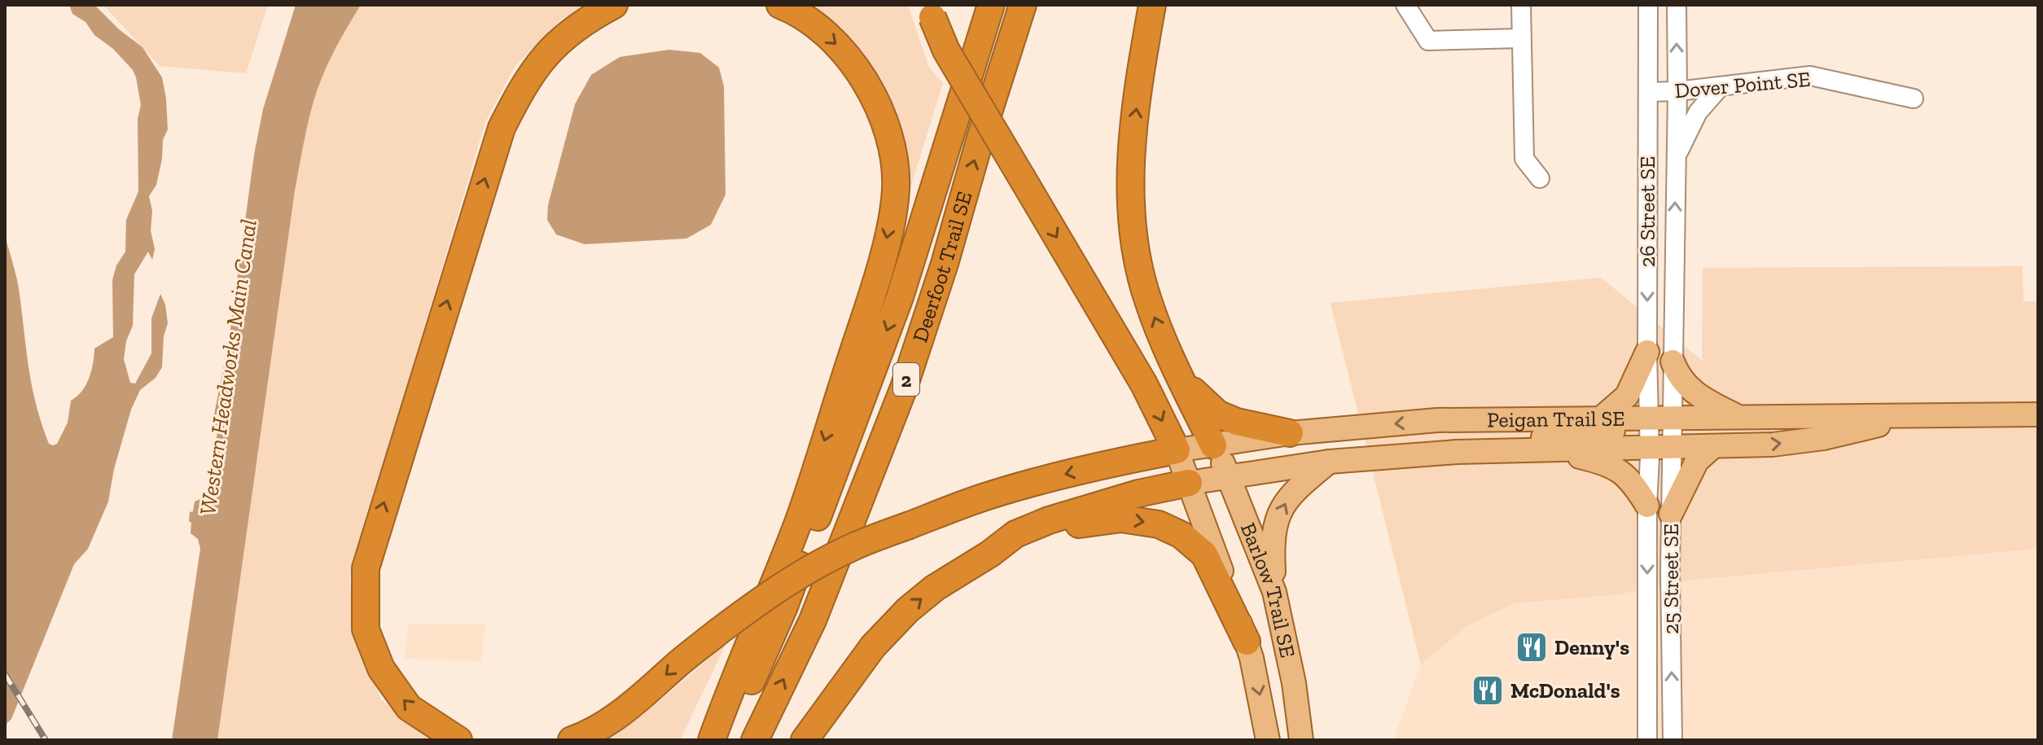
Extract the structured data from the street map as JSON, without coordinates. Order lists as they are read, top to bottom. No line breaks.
{"streets":{"highway":["Deerfoot Trail SE","2"],"main road":["Peigan Trail SE","Barlow Trail SE"],"street":["Dover Point SE","26 Street SE","25 Street SE"]},"crossings":[["Dover Point SE","26 Street SE"],["26 Street SE","Peigan Trail SE"],["26 Street SE","25 Street SE"],["Peigan Trail SE","25 Street SE"],["Peigan Trail SE","Barlow Trail SE"]],"water":["Western Headworks Main Canal"],"places":{"restaurant":["Denny's","McDonald's"]}}
